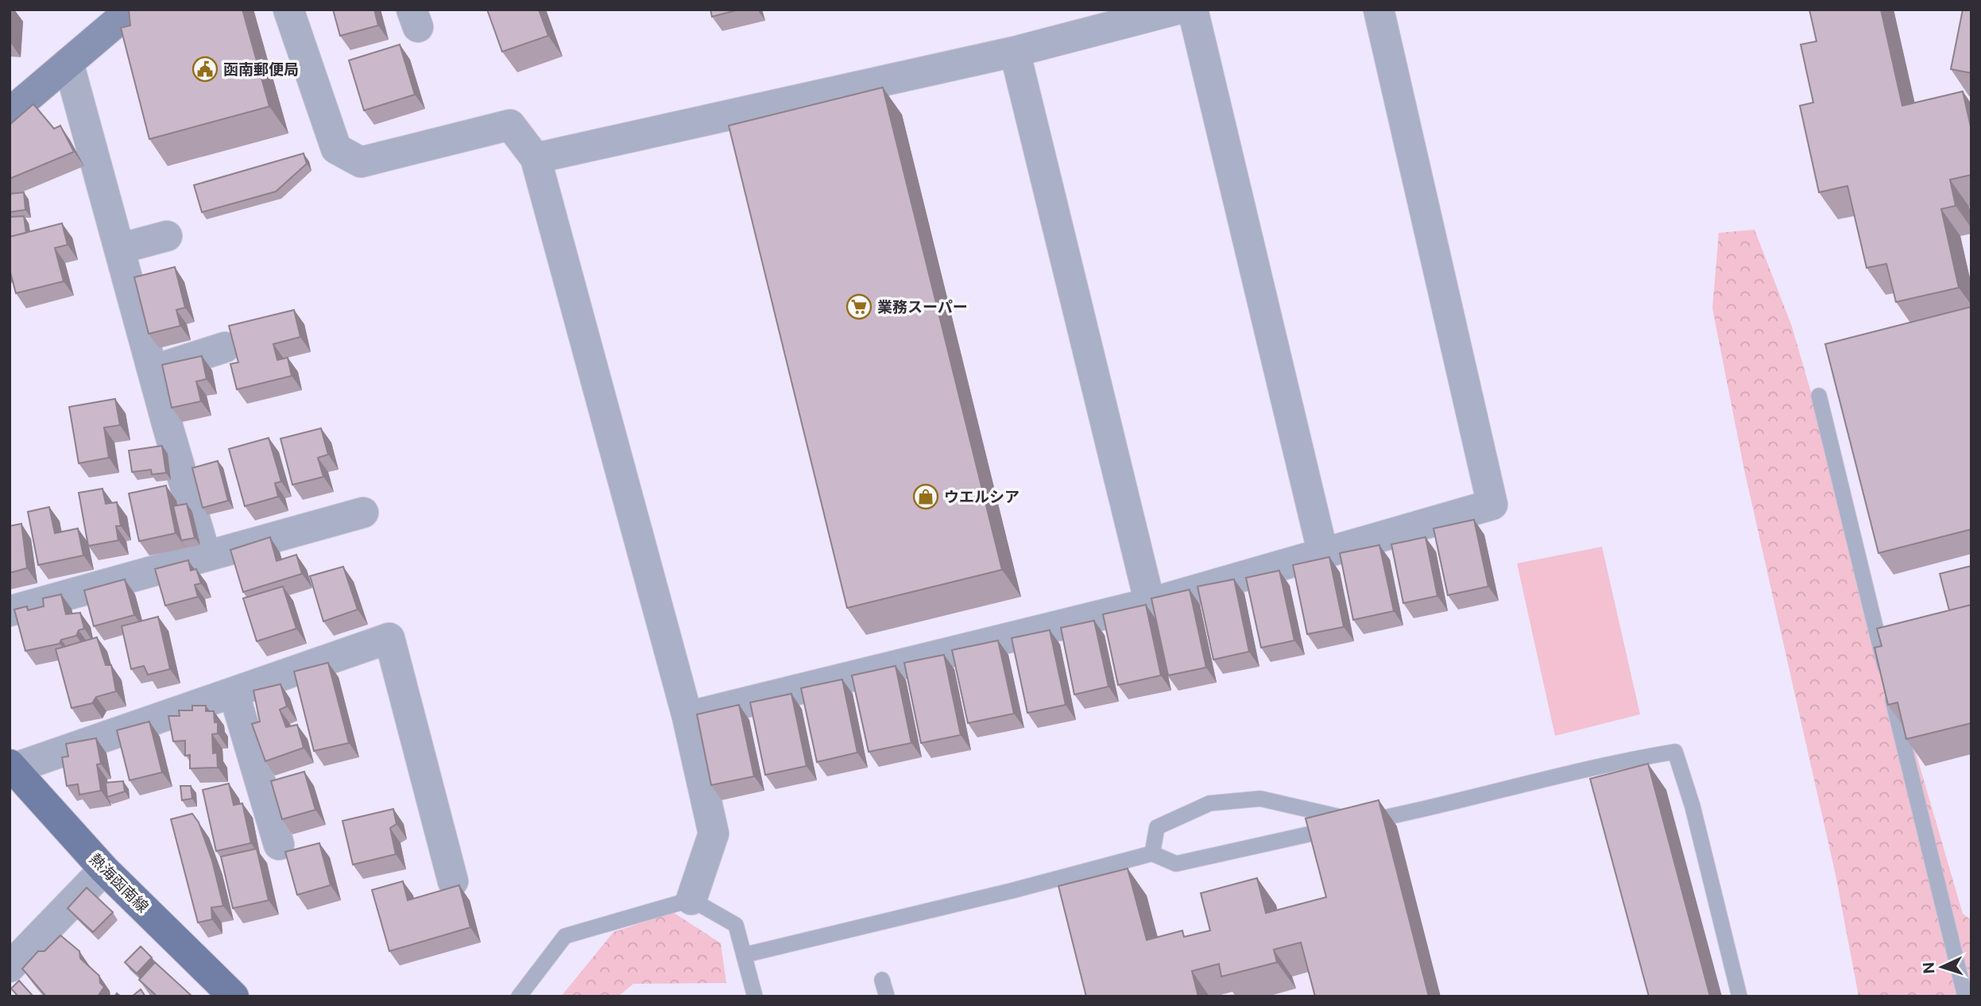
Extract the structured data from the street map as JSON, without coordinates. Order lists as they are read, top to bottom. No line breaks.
{"streets":{"main road":["熱海函南線"]},"places":{"public building":["函南郵便局"],"supermarket":["業務スーパー"],"shop":["ウエルシア"]},"north":"left"}
